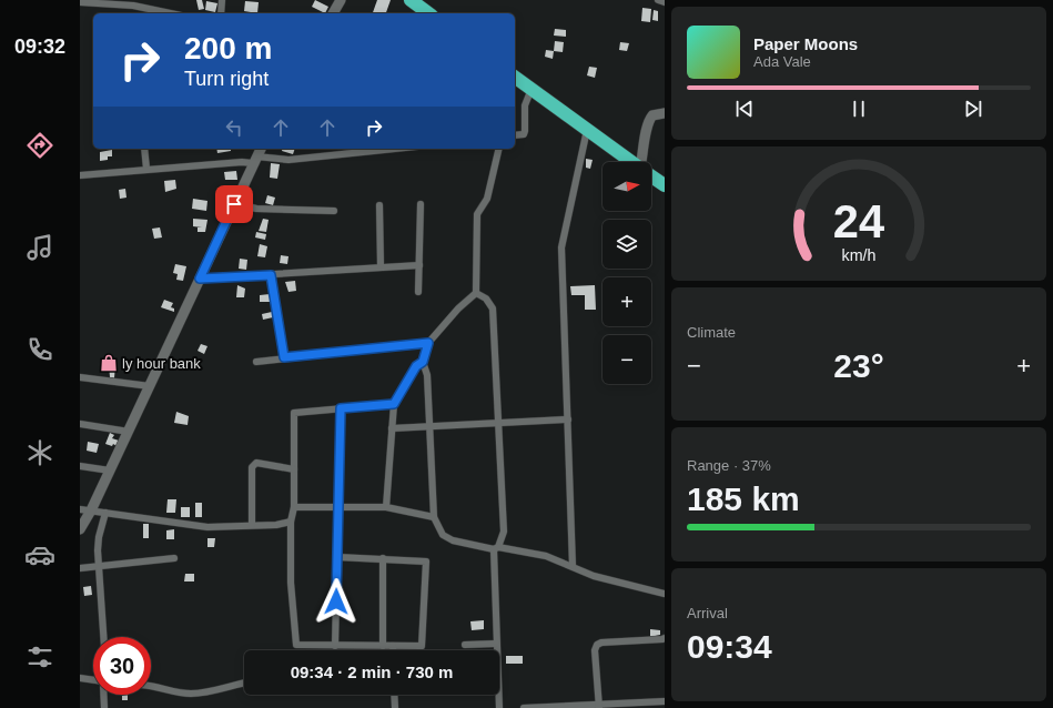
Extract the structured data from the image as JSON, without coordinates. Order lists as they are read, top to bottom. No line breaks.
{"places":{"shop":["ly hour bank"]},"north":"right","page":{"tabs":"09:32","turn":["200 m","Turn right"],"song":["Paper Moons","Ada Vale"],"map_buttons":["+","−"],"tile":["Climate",["Range · 37%","185 km"],["Arrival","09:34"]],"heat":["−","23°","+"],"limit":"30","trip":"09:34 · 2 min · 730 m","gauge":["24","km/h"]}}
